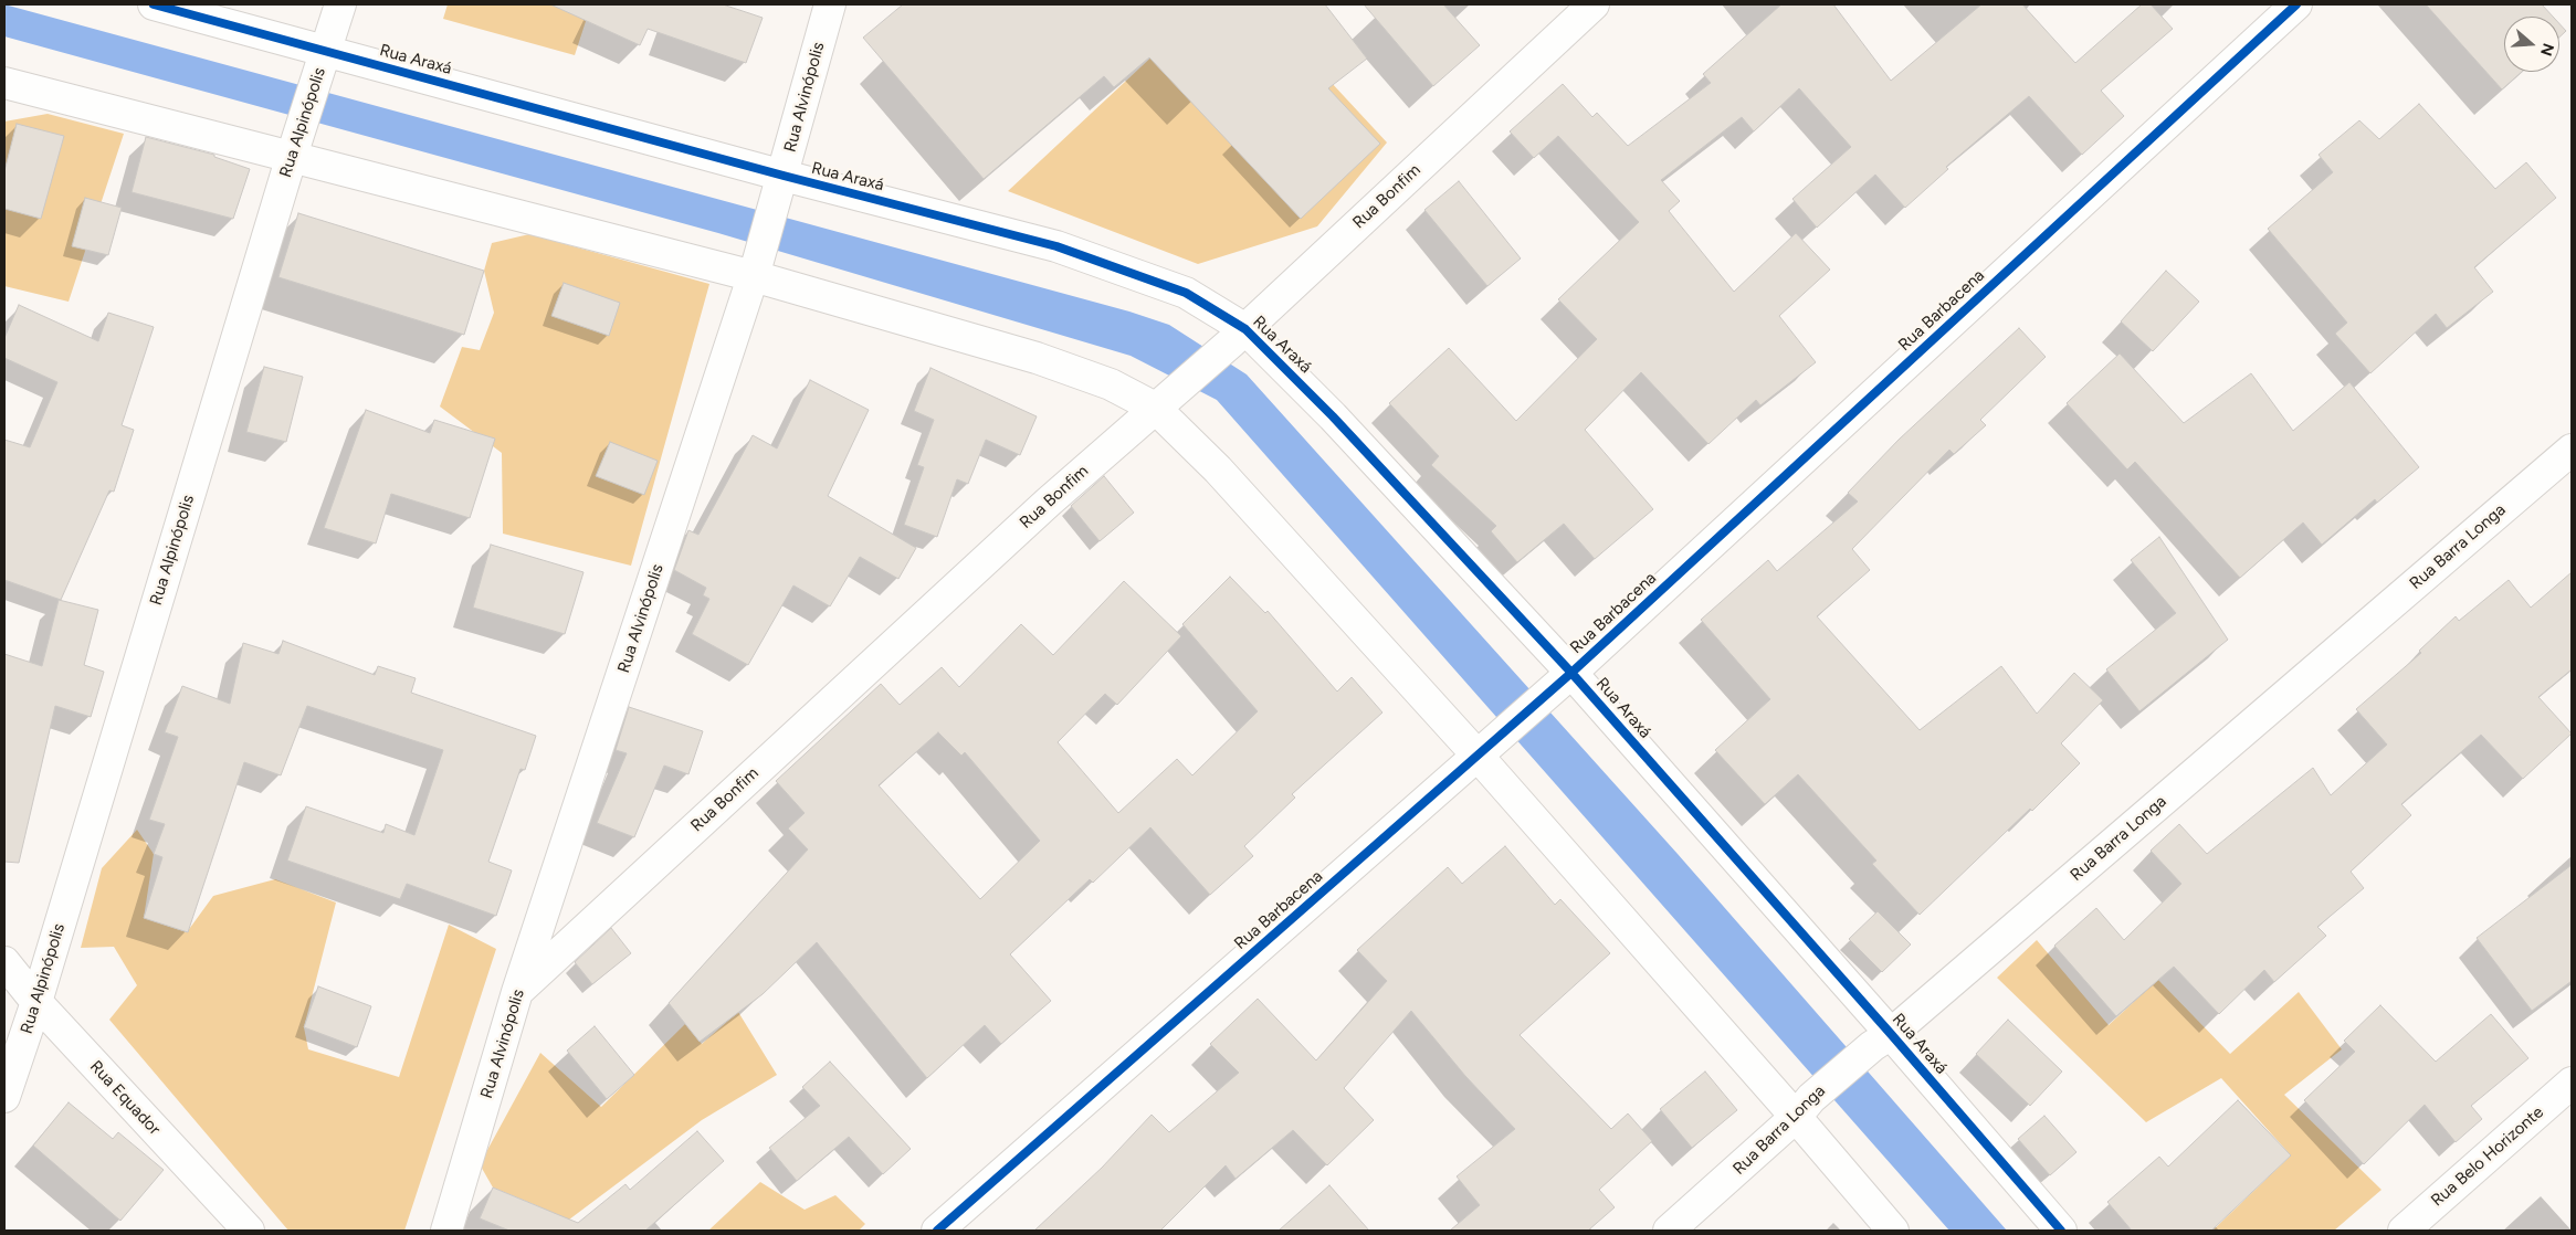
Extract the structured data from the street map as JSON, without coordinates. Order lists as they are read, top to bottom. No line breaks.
{"streets":{"street":["Rua Araxá","Rua Alvinópolis","Rua Alpinópolis","Rua Bonfim","Rua Barbacena","Rua Barra Longa","Rua Equador","Rua Belo Horizonte"]},"crossings":[["Rua Araxá","Rua Alvinópolis"],["Rua Araxá","Rua Alpinópolis"],["Rua Araxá","Rua Bonfim"],["Rua Araxá","Rua Barbacena"],["Rua Araxá","Rua Barra Longa"],["Rua Alvinópolis","Rua Bonfim"],["Rua Alpinópolis","Rua Equador"]],"north":"right"}
